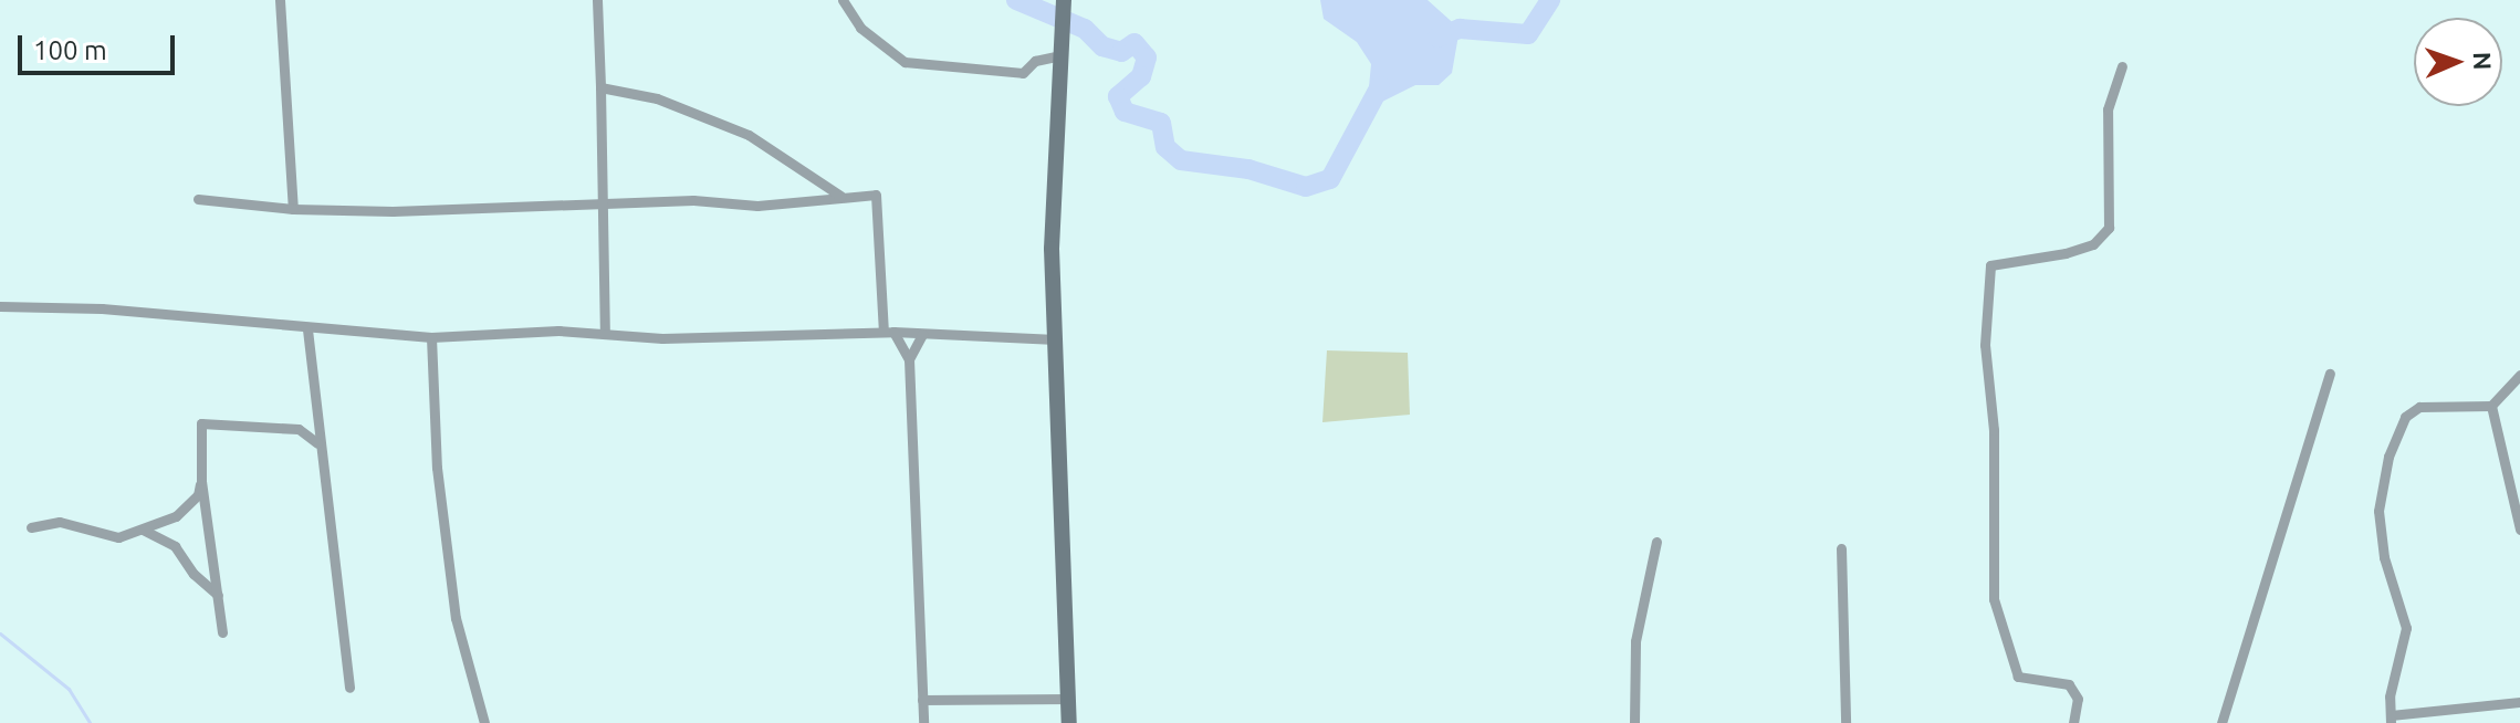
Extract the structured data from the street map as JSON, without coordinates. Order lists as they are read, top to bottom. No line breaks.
{"scale_bar":"100 m","north":"right"}
